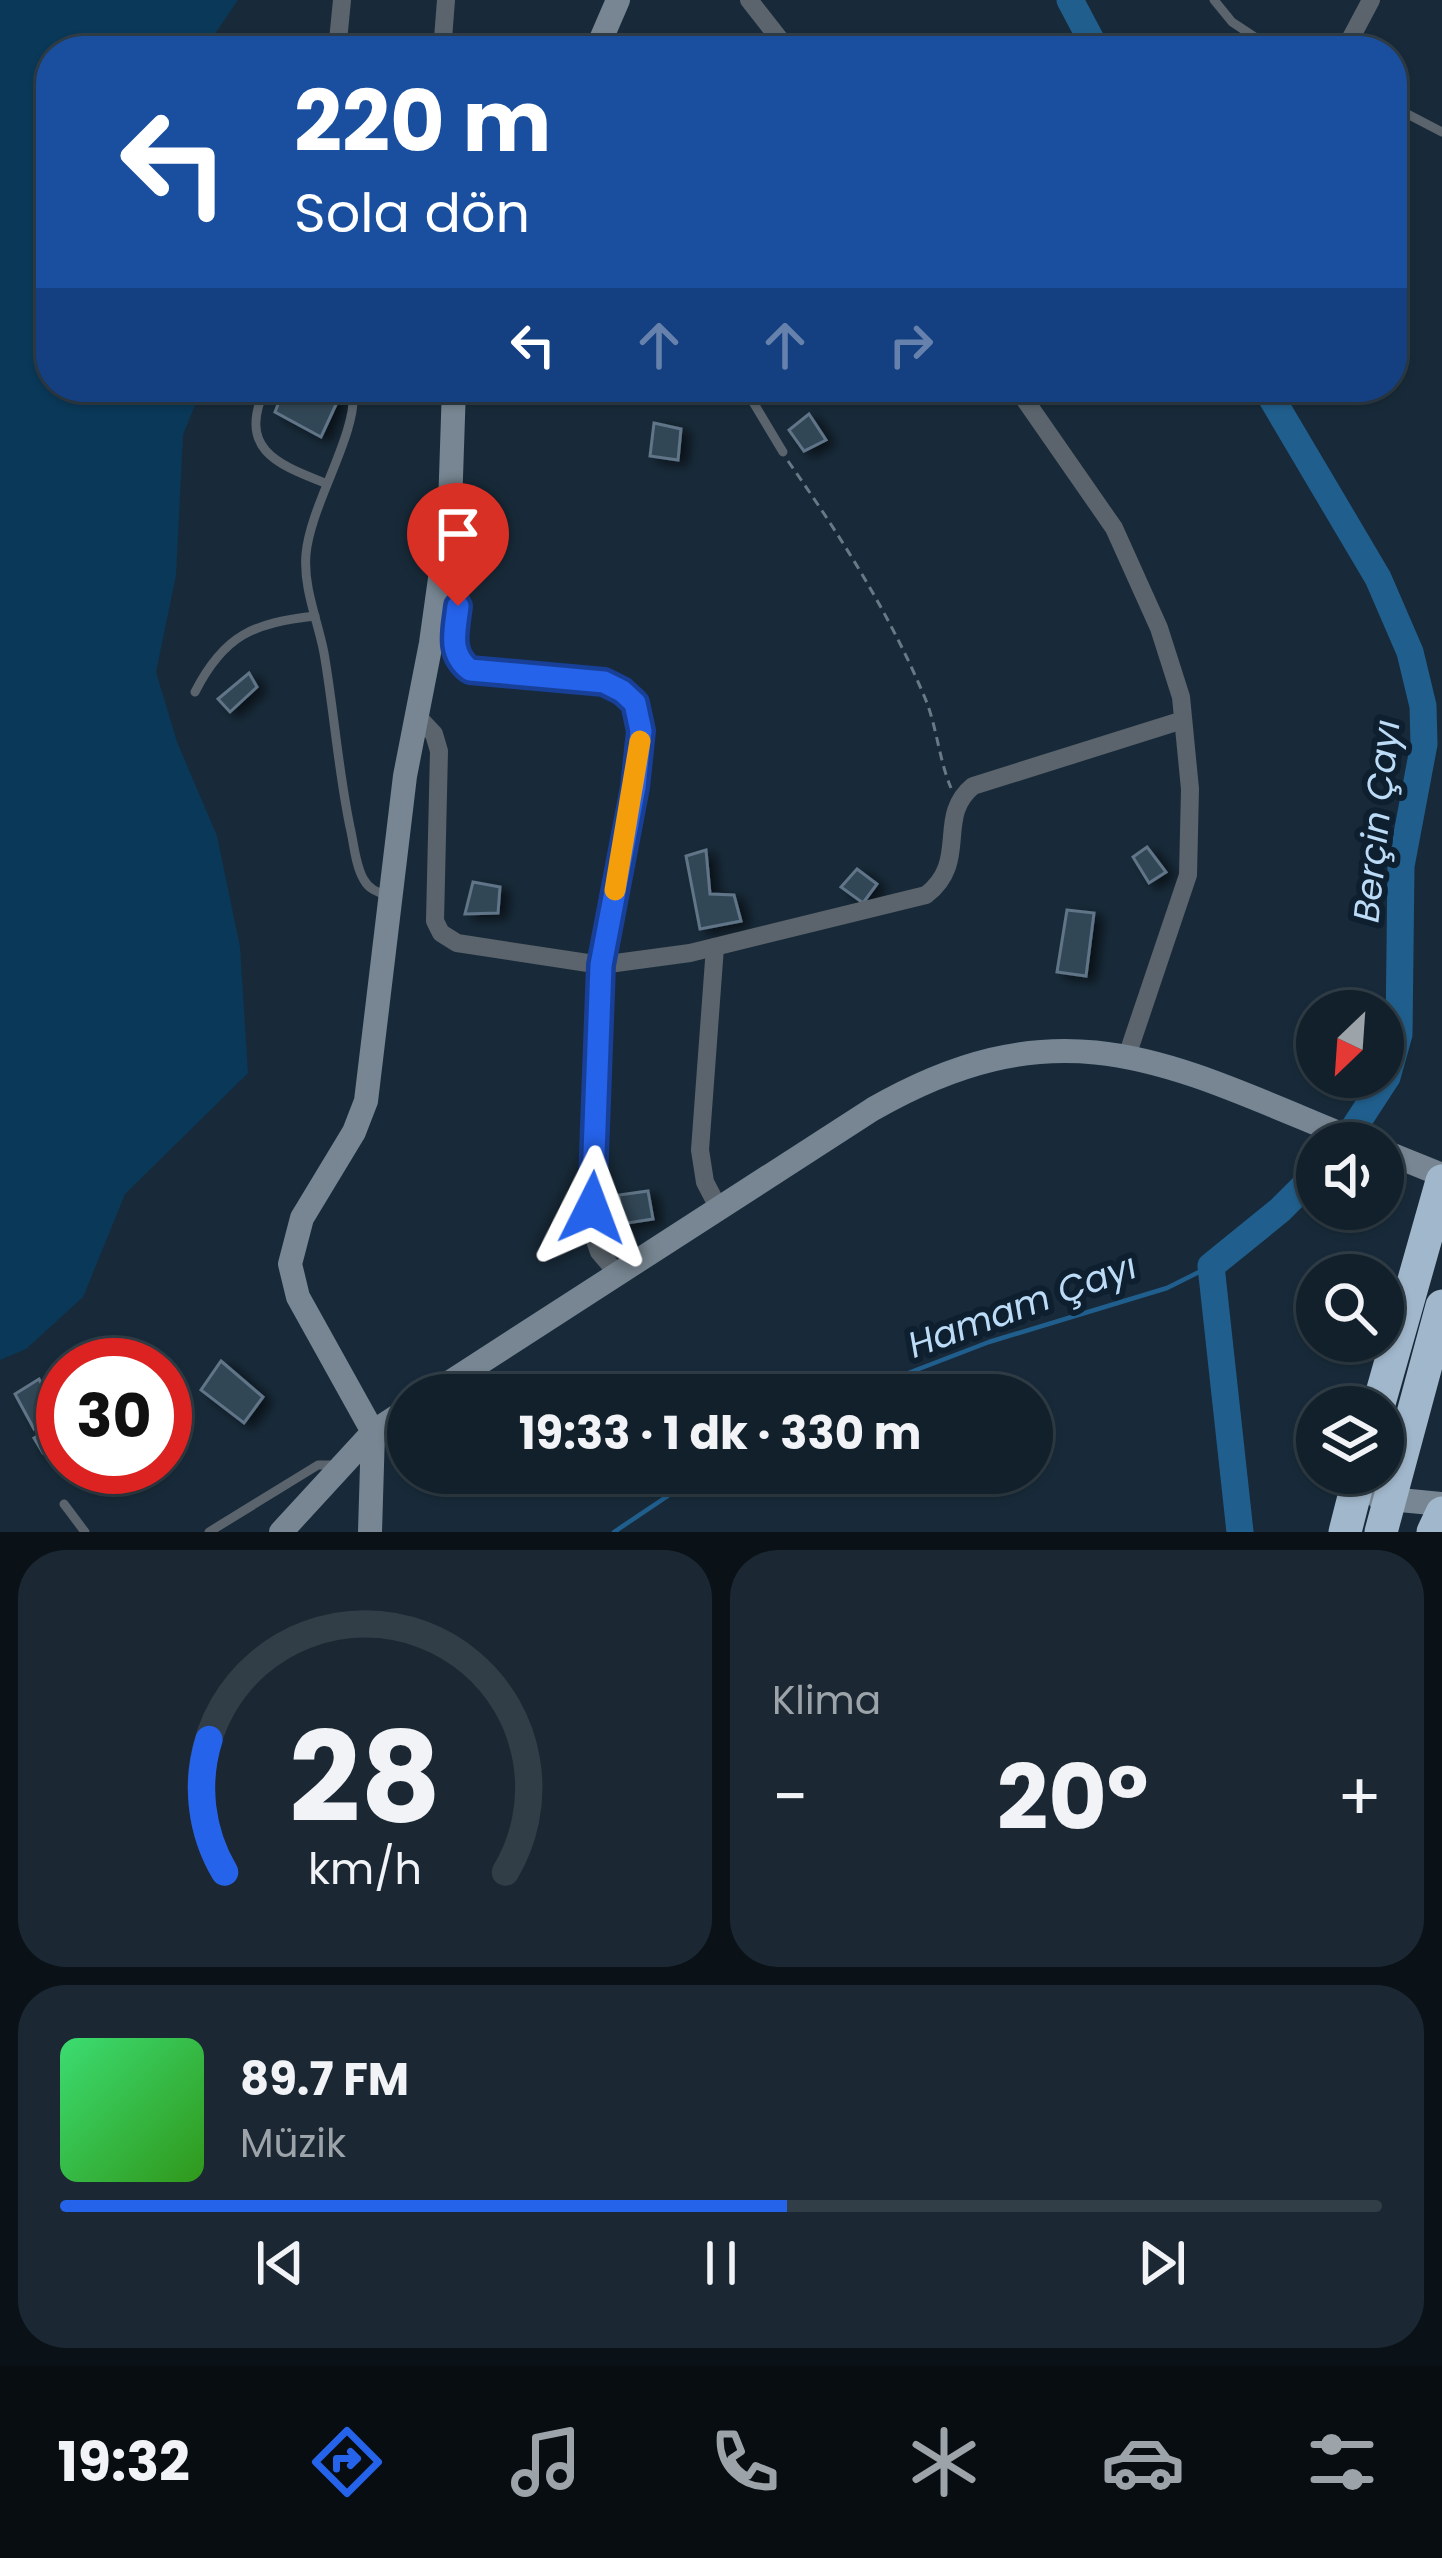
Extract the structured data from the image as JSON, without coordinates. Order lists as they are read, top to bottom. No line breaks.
{"water":["Berçin Çayı","Hamam Çayı"],"north":"bottom left","page":{"turn":["220 m","Sola dön"],"limit":"30","trip":"19:33 · 1 dk · 330 m","tile":"Klima","heat":["−","20°","+"],"song":["89.7 FM","Müzik"],"tabs":"19:32","gauge":["28","km/h"]}}
